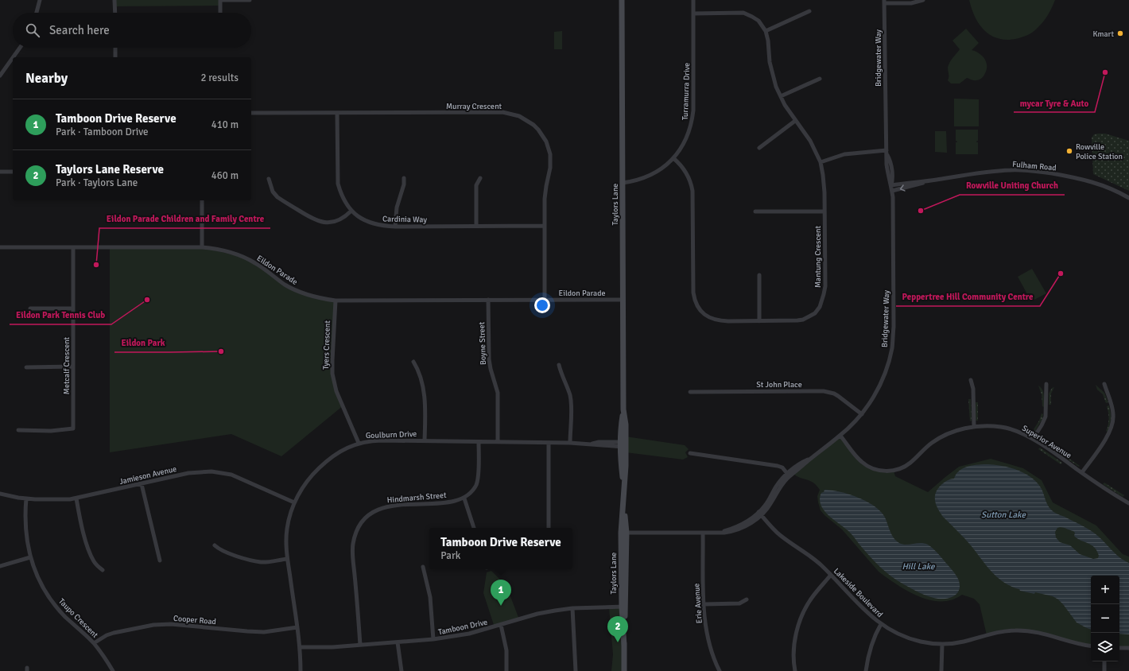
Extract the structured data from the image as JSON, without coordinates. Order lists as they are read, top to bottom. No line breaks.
{"streets":{"main road":["Taylors Lane"],"street":["Bridgewater Way","Turramurra Drive","Murray Crescent","Fulham Road","Cardinia Way","Mantung Crescent","Eildon Parade","Boyne Street","Tyers Crescent","Metcalf Crescent","St John Place","Goulburn Drive","Superior Avenue","Jamieson Avenue","Hindmarsh Street","Lakeside Boulevard","Erie Avenue","Taupo Crescent","Cooper Road","Tamboon Drive"]},"crossings":[["Bridgewater Way","Fulham Road"],["Bridgewater Way","Taylors Lane"],["Bridgewater Way","St John Place"],["Bridgewater Way","Superior Avenue"],["Bridgewater Way","Lakeside Boulevard"],["Bridgewater Way","Erie Avenue"],["Turramurra Drive","Taylors Lane"],["Turramurra Drive","Mantung Crescent"],["Murray Crescent","Cardinia Way"],["Murray Crescent","Eildon Parade"],["Taylors Lane","Eildon Parade"],["Taylors Lane","Goulburn Drive"],["Taylors Lane","Tamboon Drive"],["Eildon Parade","Boyne Street"],["Eildon Parade","Tyers Crescent"],["Eildon Parade","Metcalf Crescent"],["Boyne Street","Goulburn Drive"],["Tyers Crescent","Goulburn Drive"],["Goulburn Drive","Jamieson Avenue"],["Goulburn Drive","Cooper Road"],["Goulburn Drive","Tamboon Drive"],["Jamieson Avenue","Taupo Crescent"],["Hindmarsh Street","Tamboon Drive"],["Taupo Crescent","Cooper Road"]],"water":["Sutton Lake","Hill Lake"],"places":["Kmart","mycar Tyre & Auto","Rowville Police Station","Rowville Uniting Church","Eildon Parade Children and Family Centre","Peppertree Hill Community Centre","Eildon Park Tennis Club","Eildon Park"],"page":{"search":"Search here","heading":["Nearby","2 results"],"list":[{"mark":"1","name":"Tamboon Drive Reserve","note":"Park · Tamboon Drive","value":"410 m"},{"mark":"2","name":"Taylors Lane Reserve","note":"Park · Taylors Lane","value":"460 m"}],"popup":["Tamboon Drive Reserve","Park"],"map_buttons":["+","−"],"pins":["1","2"]}}
